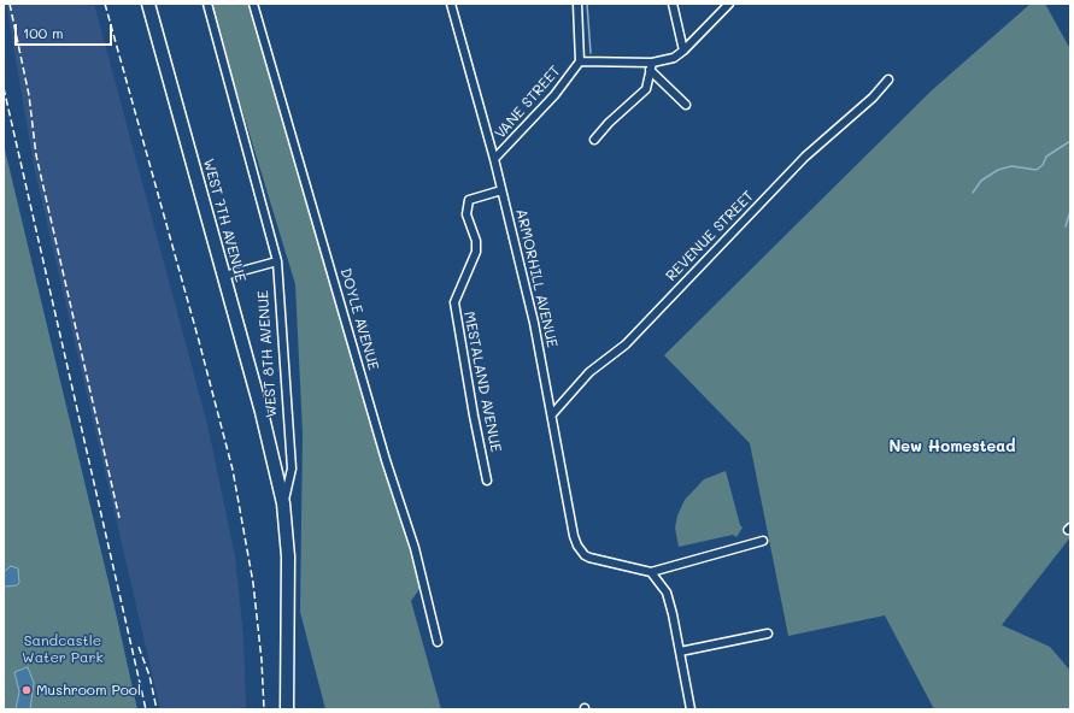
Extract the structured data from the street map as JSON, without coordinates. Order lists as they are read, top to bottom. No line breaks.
{"streets":{"main road":["WEST 7TH AVENUE","WEST 8TH AVENUE"],"street":["VANE STREET","REVENUE STREET","ARMORHILL AVENUE","DOYLE AVENUE","MESTALAND AVENUE"]},"crossings":[["VANE STREET","ARMORHILL AVENUE"],["WEST 7TH AVENUE","WEST 8TH AVENUE"],["REVENUE STREET","ARMORHILL AVENUE"],["ARMORHILL AVENUE","MESTALAND AVENUE"]],"districts":["New Homestead"],"parks":["Sandcastle Water Park"],"places":["Mushroom Pool"],"scale_bar":"100 m"}
